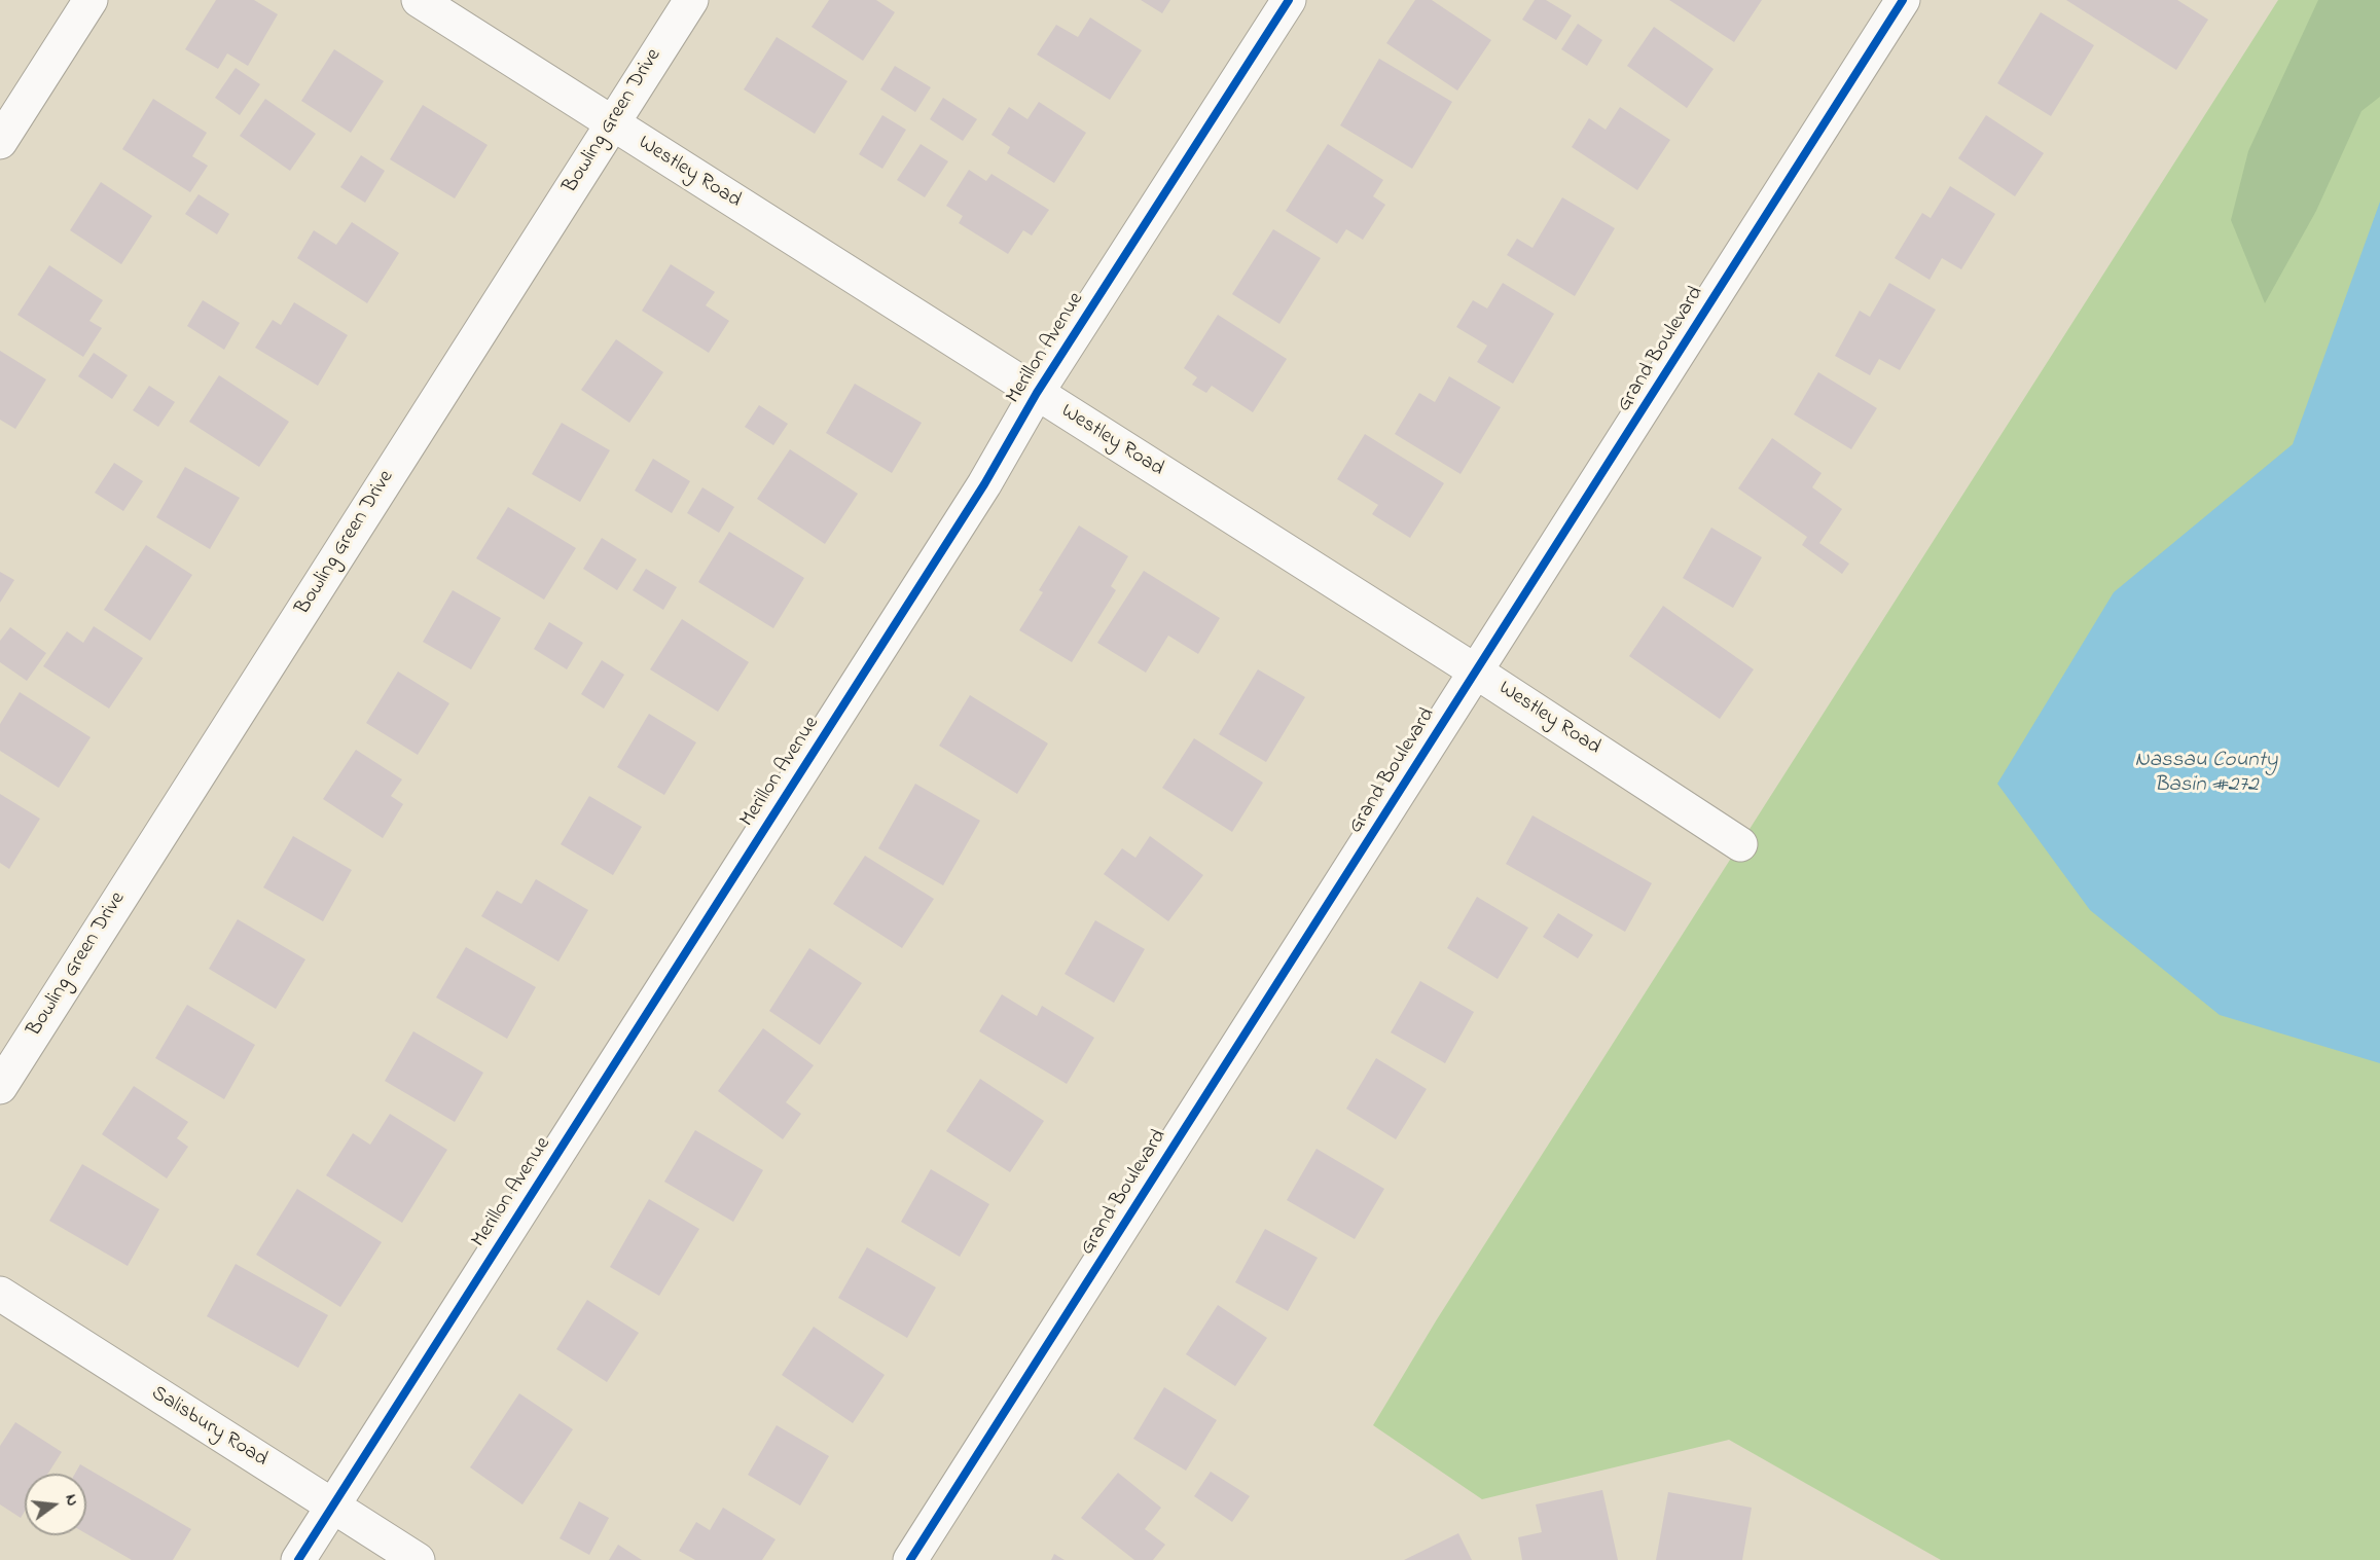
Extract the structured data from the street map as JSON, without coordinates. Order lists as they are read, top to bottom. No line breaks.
{"streets":{"street":["Bowling Green Drive","Westley Road","Merillon Avenue","Grand Boulevard","Salisbury Road"]},"crossings":[["Bowling Green Drive","Westley Road"],["Westley Road","Merillon Avenue"],["Westley Road","Grand Boulevard"],["Merillon Avenue","Salisbury Road"]],"water":["Nassau County Basin #272"],"north":"right"}
